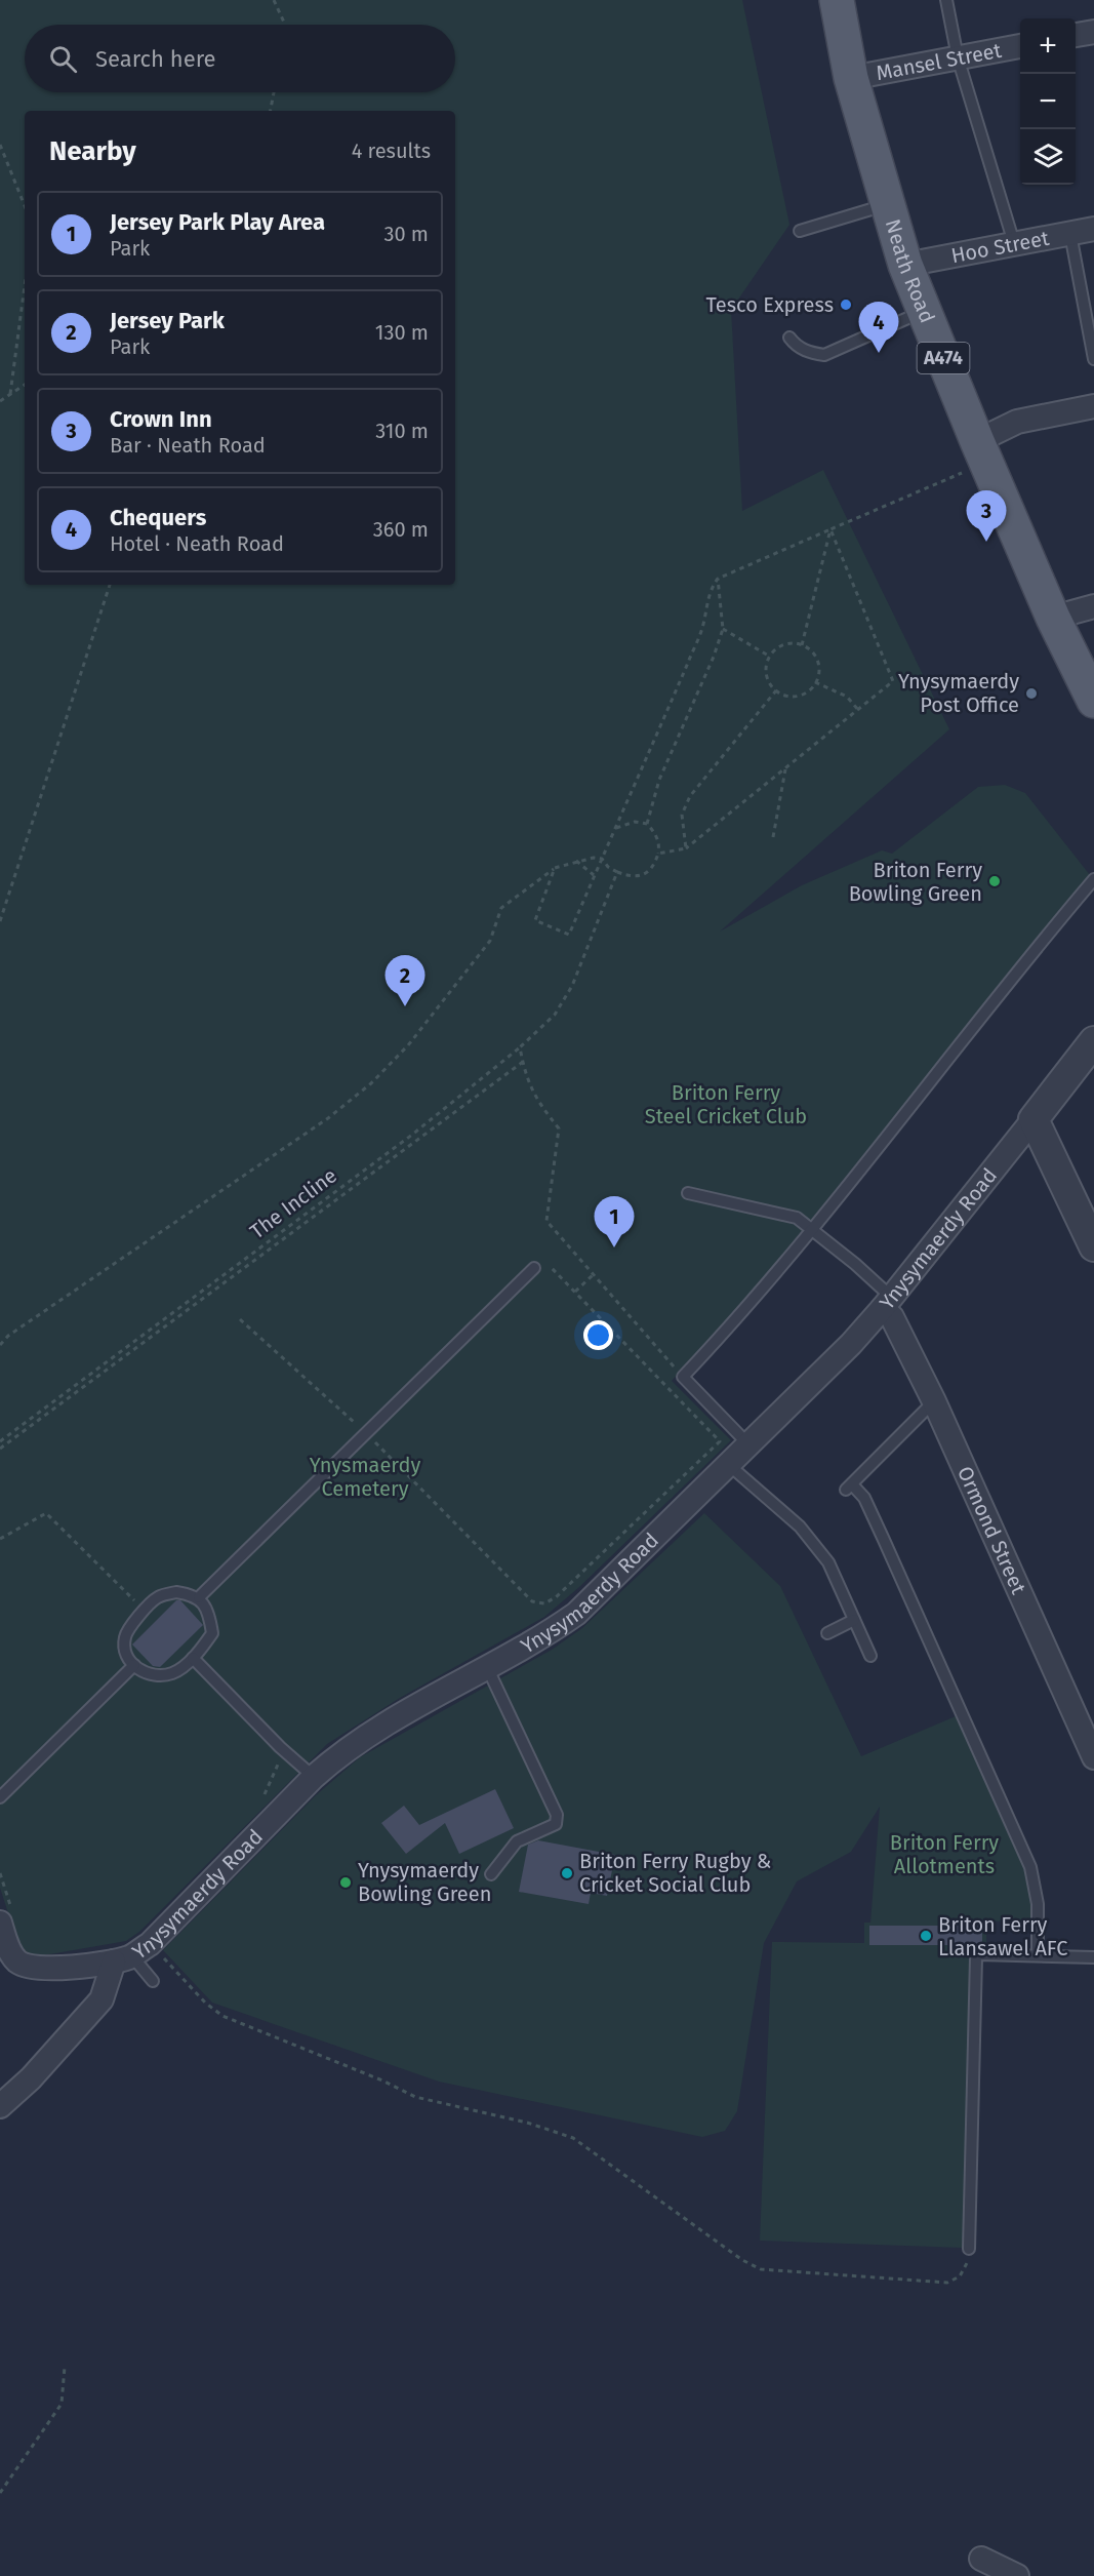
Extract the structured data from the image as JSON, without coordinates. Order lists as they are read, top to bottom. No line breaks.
{"streets":{"main road":["Neath Road","A474"],"street":["Mansel Street","Hoo Street","Ynysymaerdy Road","Ormond Street"],"path":["The Incline"]},"crossings":[["Mansel Street","Neath Road"],["Hoo Street","Neath Road"],["Ynysymaerdy Road","Ormond Street"]],"parks":["Briton Ferry Steel Cricket Club","Ynysmaerdy Cemetery","Briton Ferry Allotments"],"places":["Tesco Express","Ynysymaerdy Post Office","Briton Ferry Bowling Green","Briton Ferry Rugby & Cricket Social Club","Ynysymaerdy Bowling Green","Briton Ferry Llansawel AFC"],"page":{"map_buttons":["+","−"],"search":"Search here","heading":["Nearby","4 results"],"list":[{"mark":"1","name":"Jersey Park Play Area","note":"Park","value":"30 m"},{"mark":"2","name":"Jersey Park","note":"Park","value":"130 m"},{"mark":"3","name":"Crown Inn","note":"Bar · Neath Road","value":"310 m"},{"mark":"4","name":"Chequers","note":"Hotel · Neath Road","value":"360 m"}],"pins":["4","3","2","1"]}}
